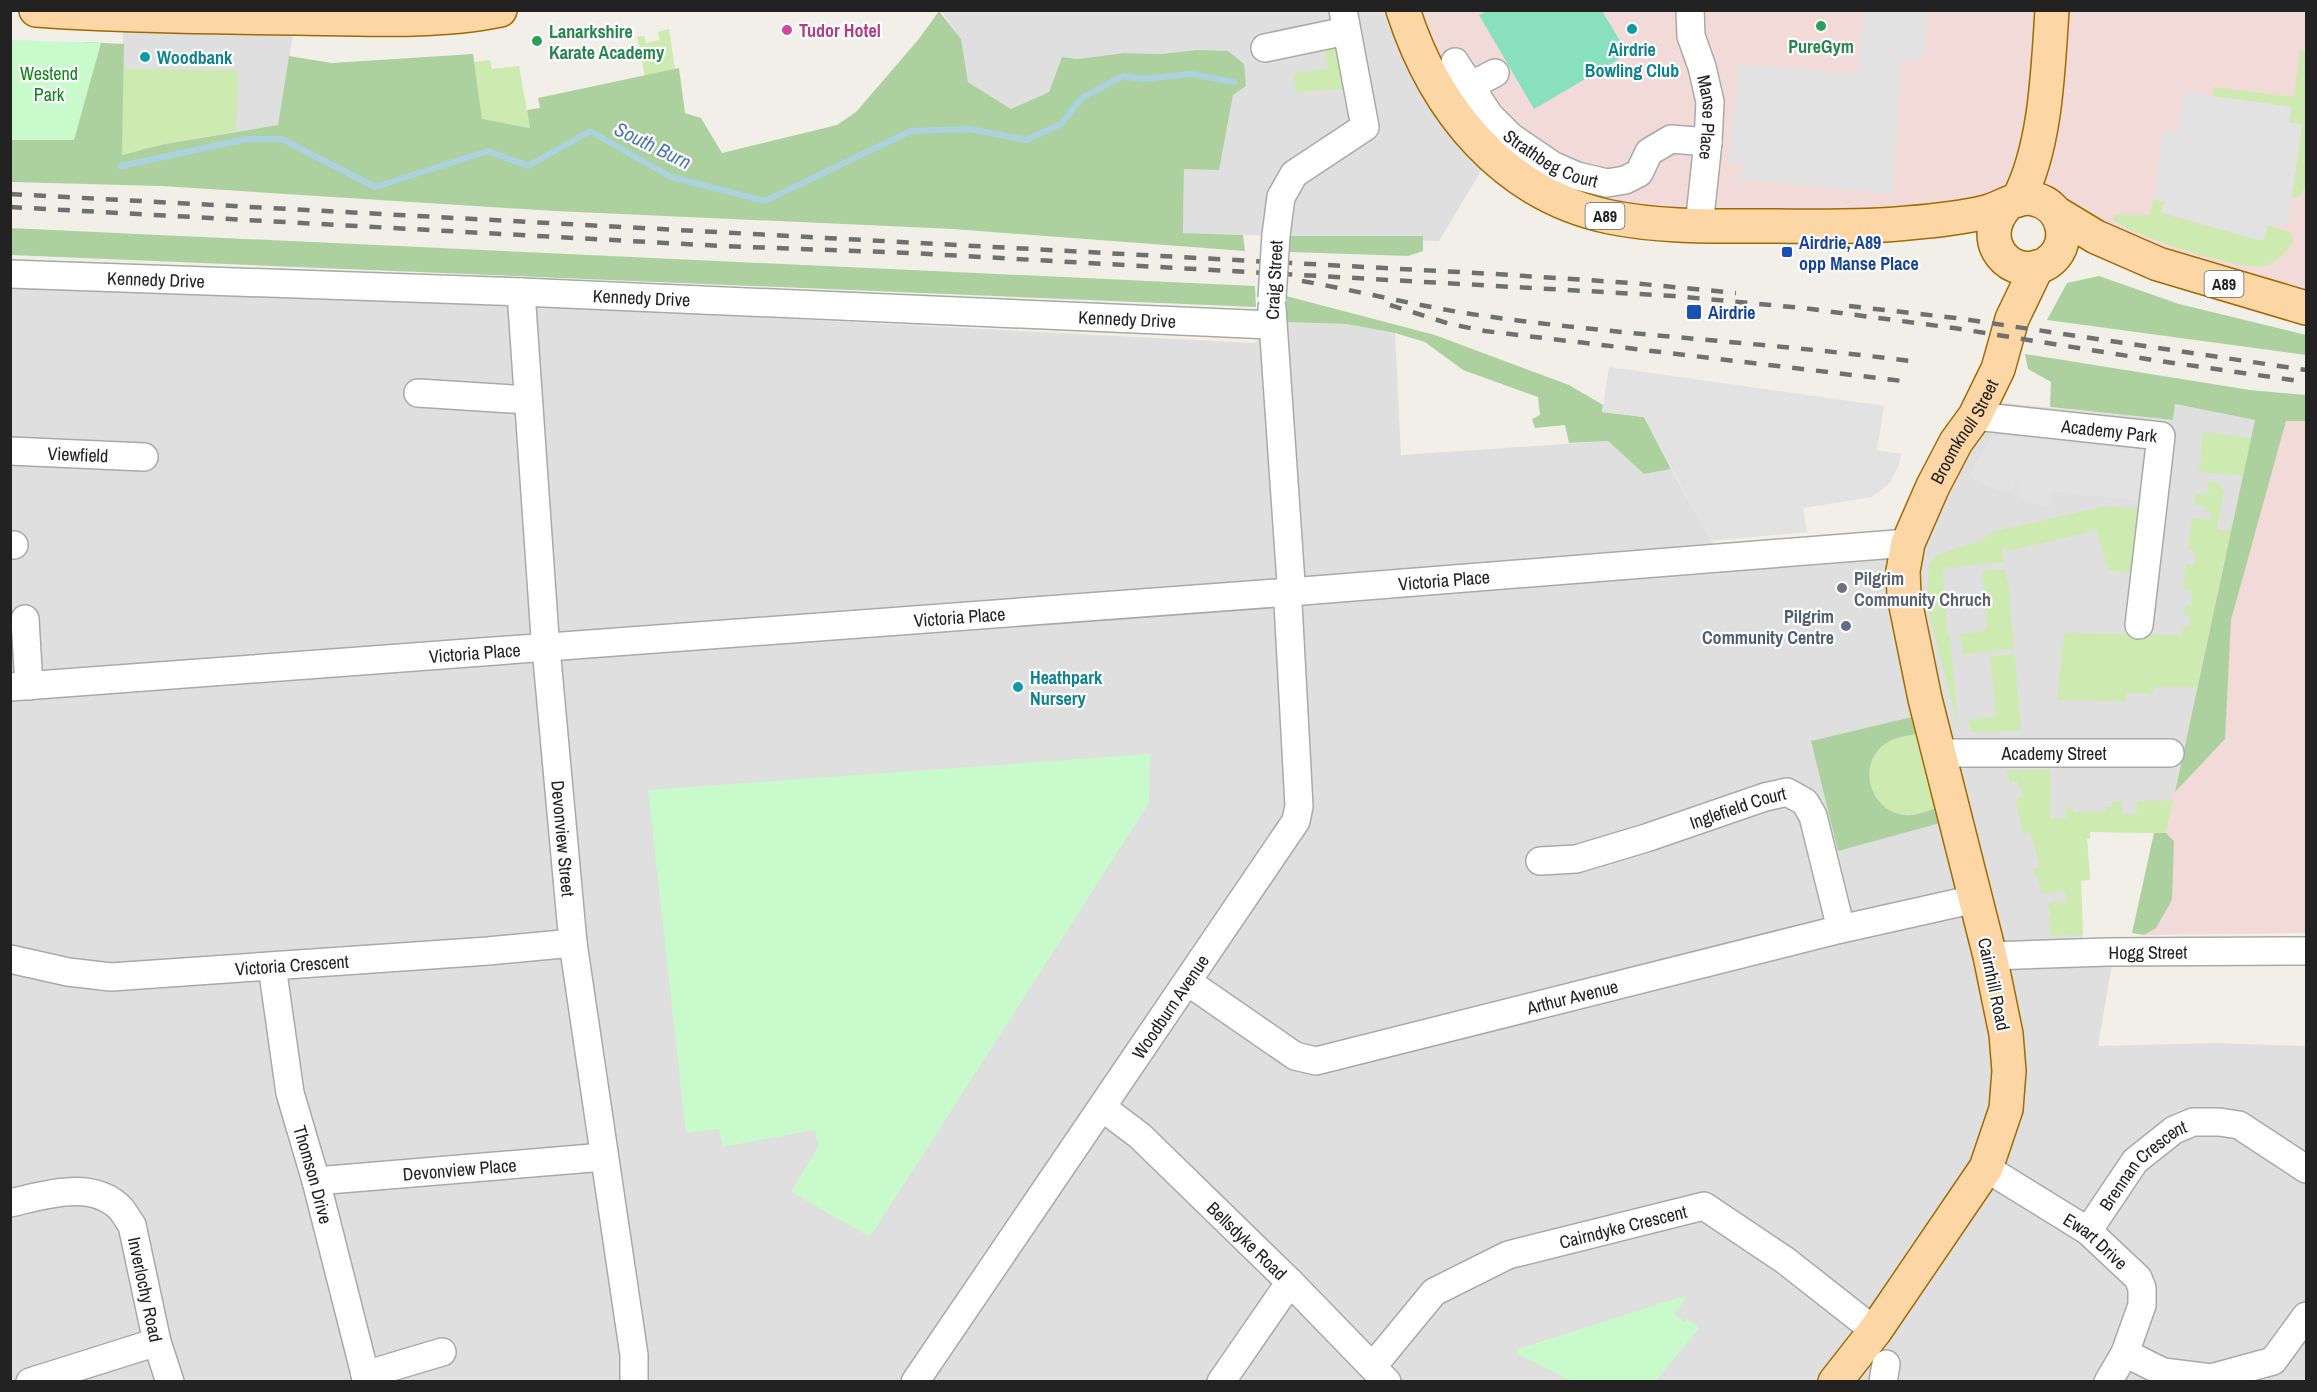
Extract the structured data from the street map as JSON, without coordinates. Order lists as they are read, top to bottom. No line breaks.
{"streets":{"main road":["A89","Broomknoll Street","Cairnhill Road"],"street":["Manse Place","Strathbeg Court","Kennedy Drive","Craig Street","Academy Park","Viewfield","Victoria Place","Academy Street","Inglefield Court","Devonview Street","Hogg Street","Victoria Crescent","Arthur Avenue","Woodburn Avenue","Devonview Place","Brennan Crescent","Thomson Drive","Cairndyke Crescent","Bellsdyke Road","Ewart Drive","Inverlochy Road"]},"crossings":[["Manse Place","Strathbeg Court"],["Manse Place","A89"],["A89","Broomknoll Street"],["Kennedy Drive","Craig Street"],["Kennedy Drive","Devonview Street"],["Craig Street","Victoria Place"],["Craig Street","Woodburn Avenue"],["Broomknoll Street","Academy Park"],["Broomknoll Street","Victoria Place"],["Broomknoll Street","Cairnhill Road"],["Victoria Place","Devonview Street"],["Victoria Place","Cairnhill Road"],["Victoria Place","Woodburn Avenue"],["Academy Street","Cairnhill Road"],["Inglefield Court","Arthur Avenue"],["Devonview Street","Victoria Crescent"],["Devonview Street","Devonview Place"],["Hogg Street","Cairnhill Road"],["Victoria Crescent","Thomson Drive"],["Cairnhill Road","Arthur Avenue"],["Cairnhill Road","Cairndyke Crescent"],["Cairnhill Road","Ewart Drive"],["Arthur Avenue","Woodburn Avenue"],["Woodburn Avenue","Bellsdyke Road"],["Devonview Place","Thomson Drive"],["Brennan Crescent","Ewart Drive"],["Cairndyke Crescent","Bellsdyke Road"]],"water":["South Burn"],"parks":["Westend Park"],"places":{"other":["PureGym","Airdrie Bowling Club","Tudor Hotel","Lanarkshire Karate Academy","Woodbank","Pilgrim Community Chruch","Pilgrim Community Centre","Heathpark Nursery"],"transit":["Airdrie, A89 opp Manse Place","Airdrie"]}}
